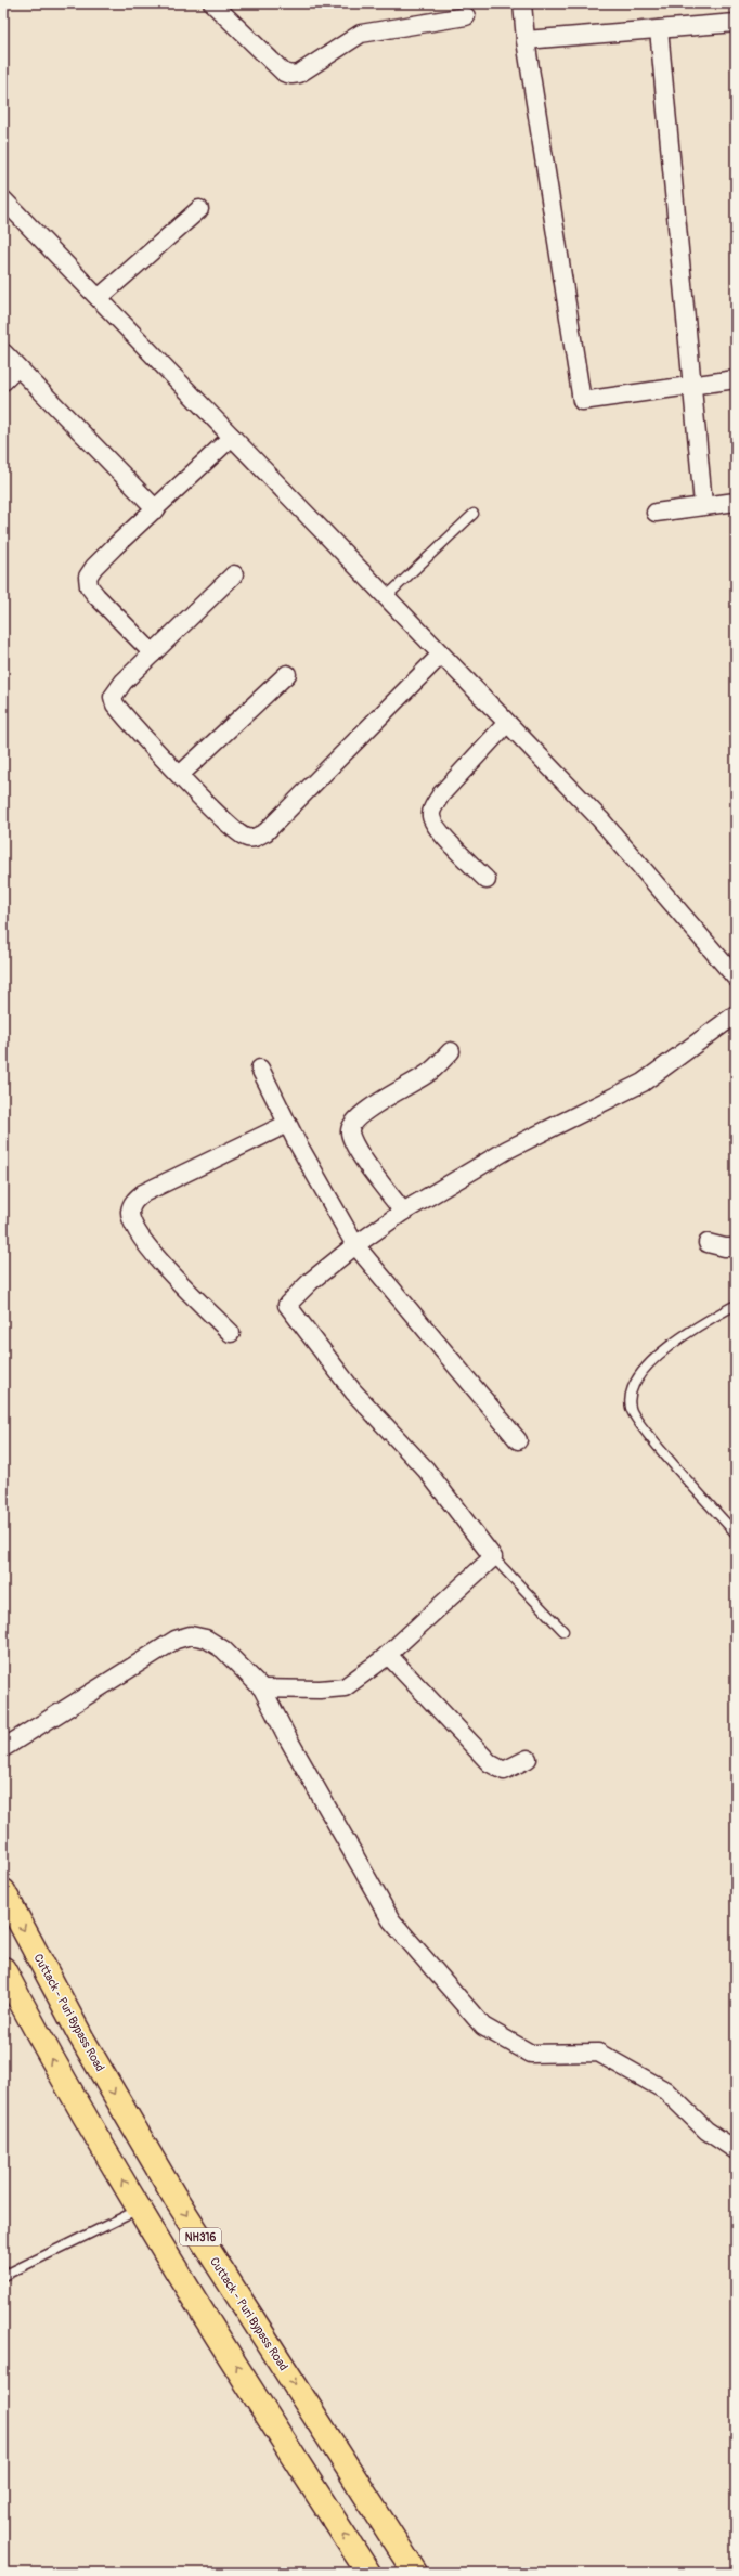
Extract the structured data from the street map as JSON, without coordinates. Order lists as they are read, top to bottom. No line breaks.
{"streets":{"highway":["Cuttack - Puri Bypass Road","NH316"]}}
